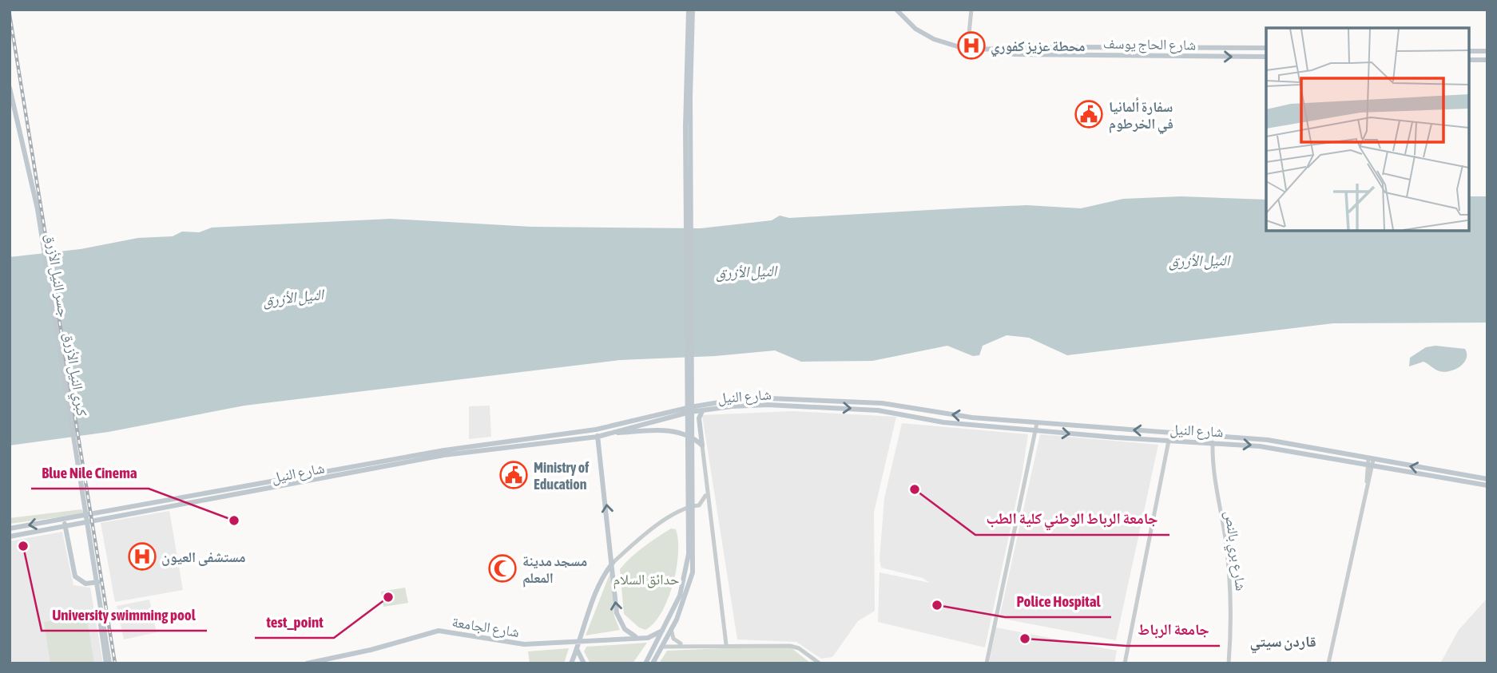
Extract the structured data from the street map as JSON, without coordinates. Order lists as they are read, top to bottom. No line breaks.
{"streets":{"main road":["شارع الحاج يوسف","جسر النيل الأزرق","شارع النيل","شارع الجامعة"],"street":["شارع بري بالنص"]},"crossings":[["شارع النيل","شارع بري بالنص"]],"districts":["قاردن سيتي"],"water":["النيل الأزرق"],"parks":["حدائق السلام"],"places":{"hospital":["محطة عزيز كفوري","مستشفى العيون"],"public building":["سفارة ألمانيا في الخرطوم","Ministry of Education"],"other":["جامعة الرباط الوطني كلية الطب","Blue Nile Cinema","University swimming pool","test_point","Police Hospital","جامعة الرباط"],"mosque":["مسجد مدينة المعلم"]}}
